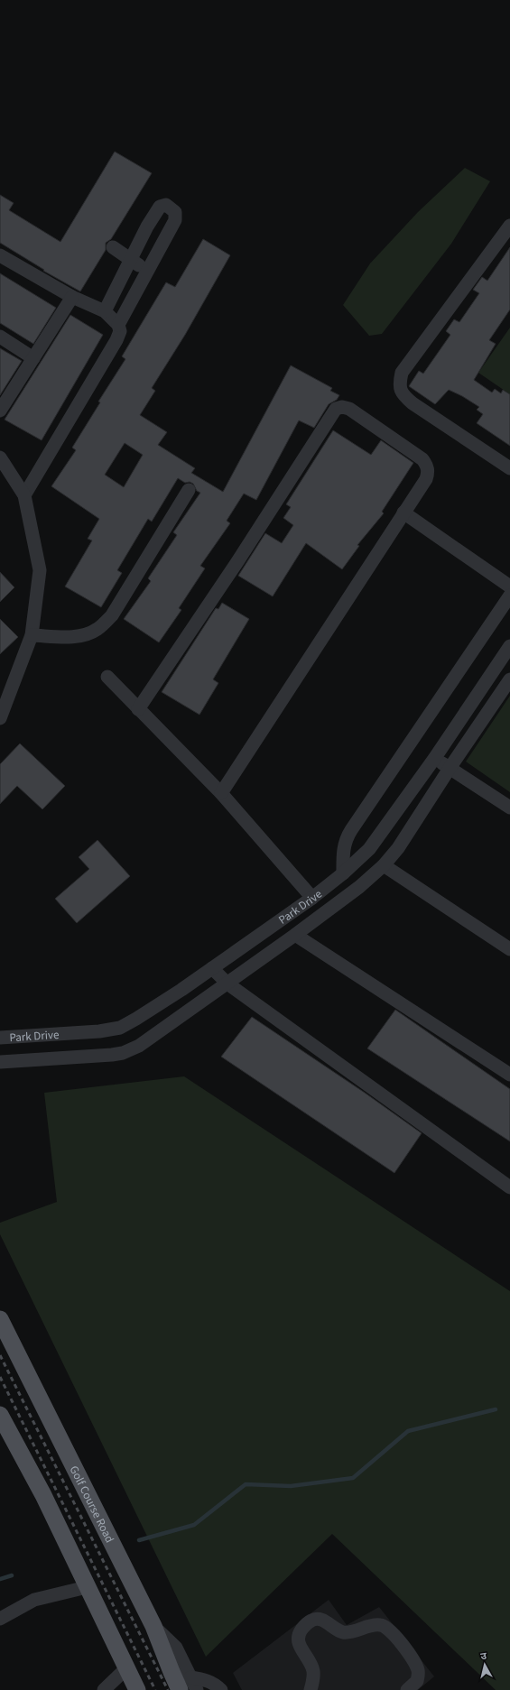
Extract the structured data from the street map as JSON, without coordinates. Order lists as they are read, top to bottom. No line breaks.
{"streets":{"main road":["Golf Course Road"],"street":["Park Drive"]},"north":"top"}
